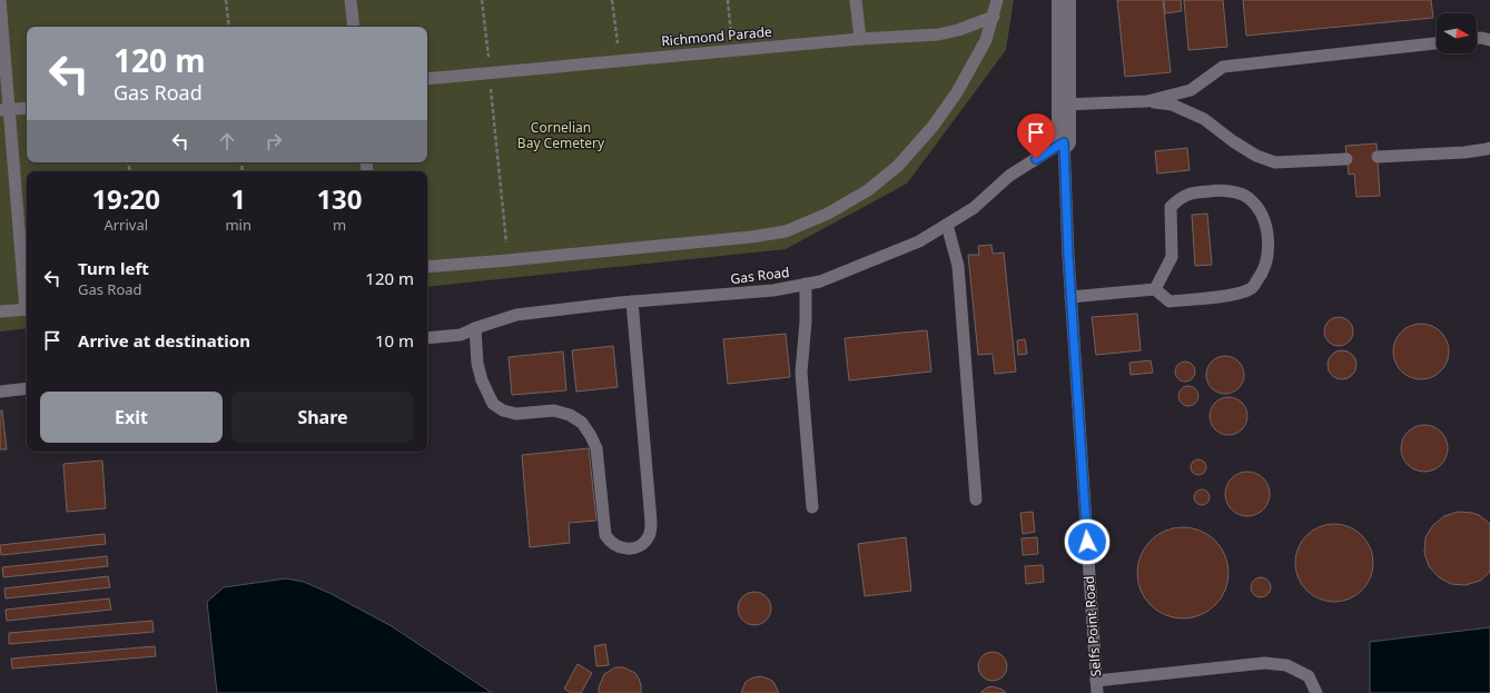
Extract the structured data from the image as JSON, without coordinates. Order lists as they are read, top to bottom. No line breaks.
{"streets":{"street":["Selfs Point Road"],"lane":["Richmond Parade","Gas Road"]},"crossings":[["Gas Road","Selfs Point Road"]],"parks":["Cornelian Bay Cemetery"],"north":"right","page":{"turn":["120 m","Gas Road"],"eta":["19:20","Arrival","1","min","130","m"],"list":[{"name":"Turn left","note":"Gas Road","value":"120 m"},{"name":"Arrive at destination","value":"10 m"}],"buttons":["Exit","Share"]}}
